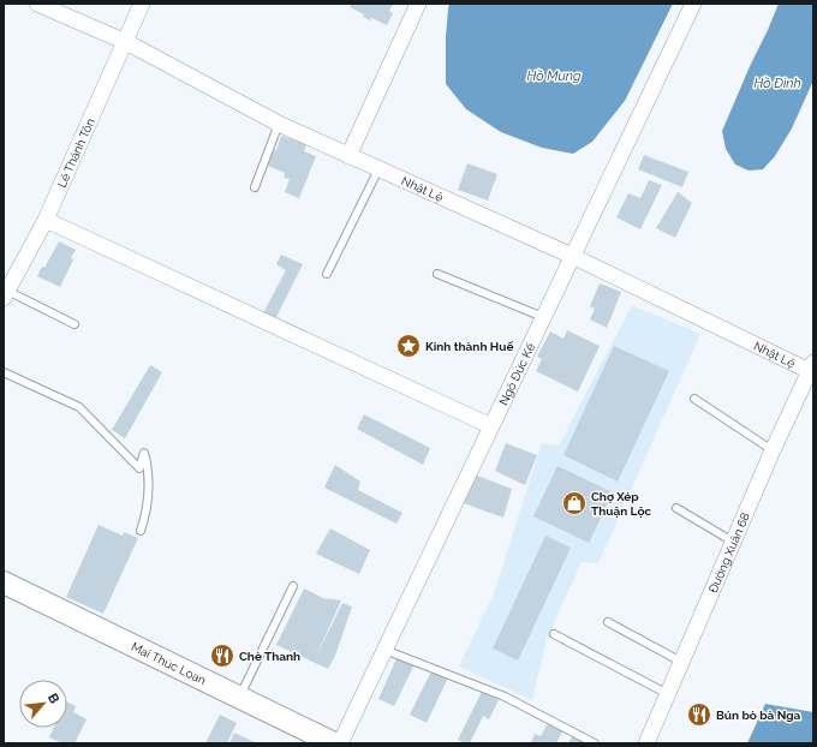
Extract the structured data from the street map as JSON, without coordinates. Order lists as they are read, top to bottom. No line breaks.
{"streets":{"street":["Lê Thánh Tôn","Nhật Lệ","Ngô Đức Kế","Đường Xuân 68","Mai Thúc Loan"]},"crossings":[["Lê Thánh Tôn","Nhật Lệ"],["Nhật Lệ","Ngô Đức Kế"],["Nhật Lệ","Đường Xuân 68"]],"water":["Hồ Mung","Hồ Đình"],"places":{"place":["Kinh thành Huế"],"shop":["Chợ Xép Thuận Lộc"],"restaurant":["Chè Thanh","Bún bò bà Nga"]},"north":"top right"}
